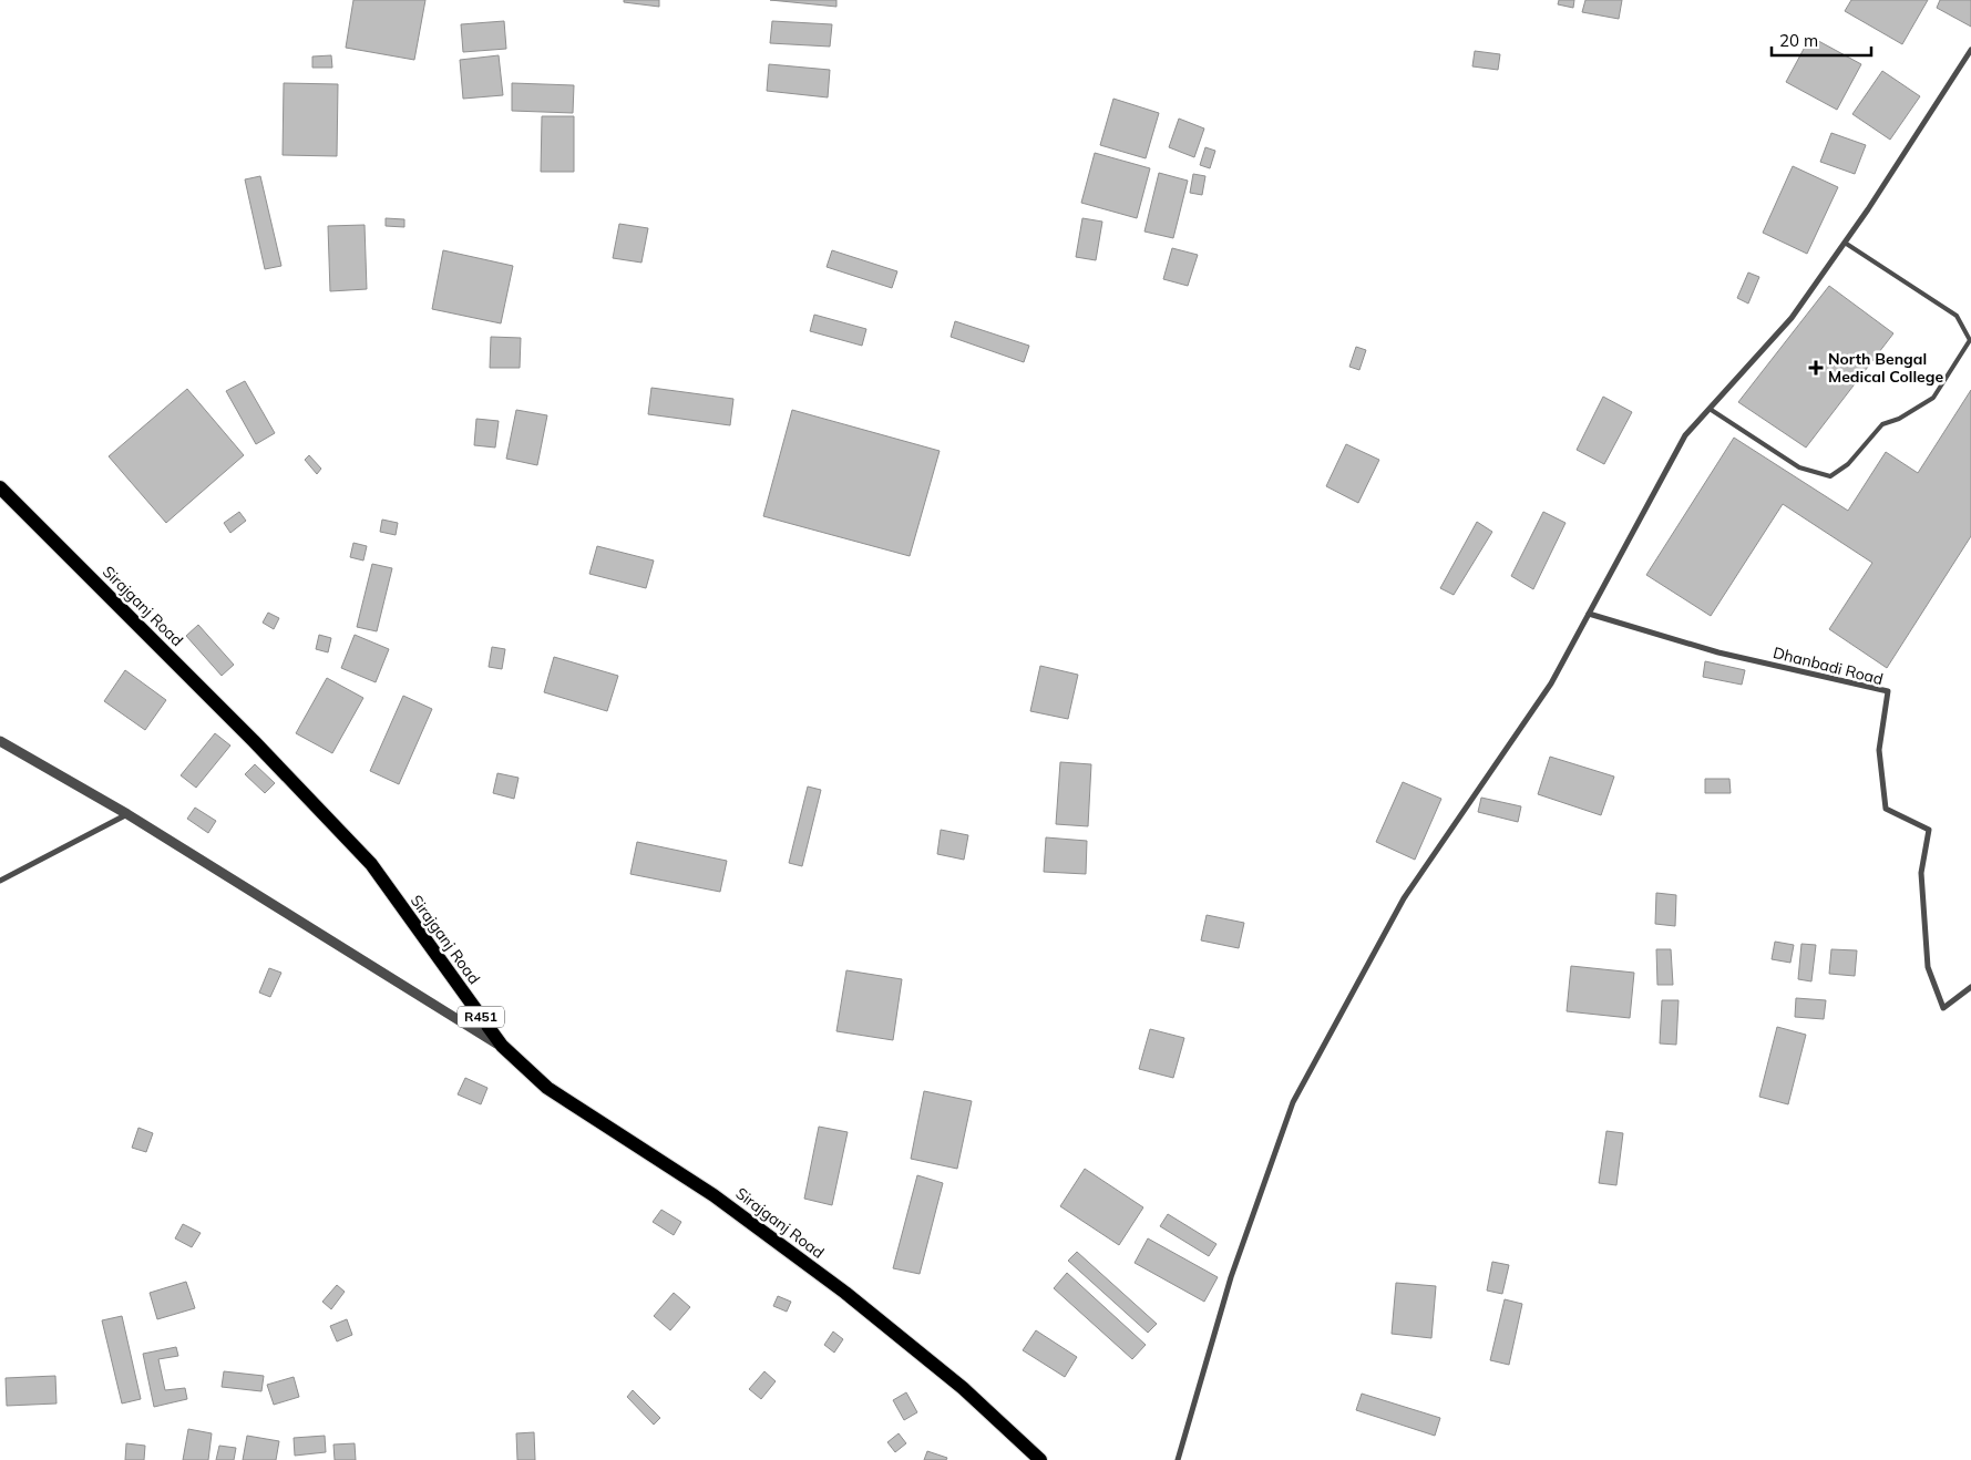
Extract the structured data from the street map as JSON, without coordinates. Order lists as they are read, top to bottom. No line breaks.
{"streets":{"main road":["Sirajganj Road","R451"],"street":["Dhanbadi Road"]},"places":{"health":["North Bengal Medical College"]},"scale_bar":"20 m"}
